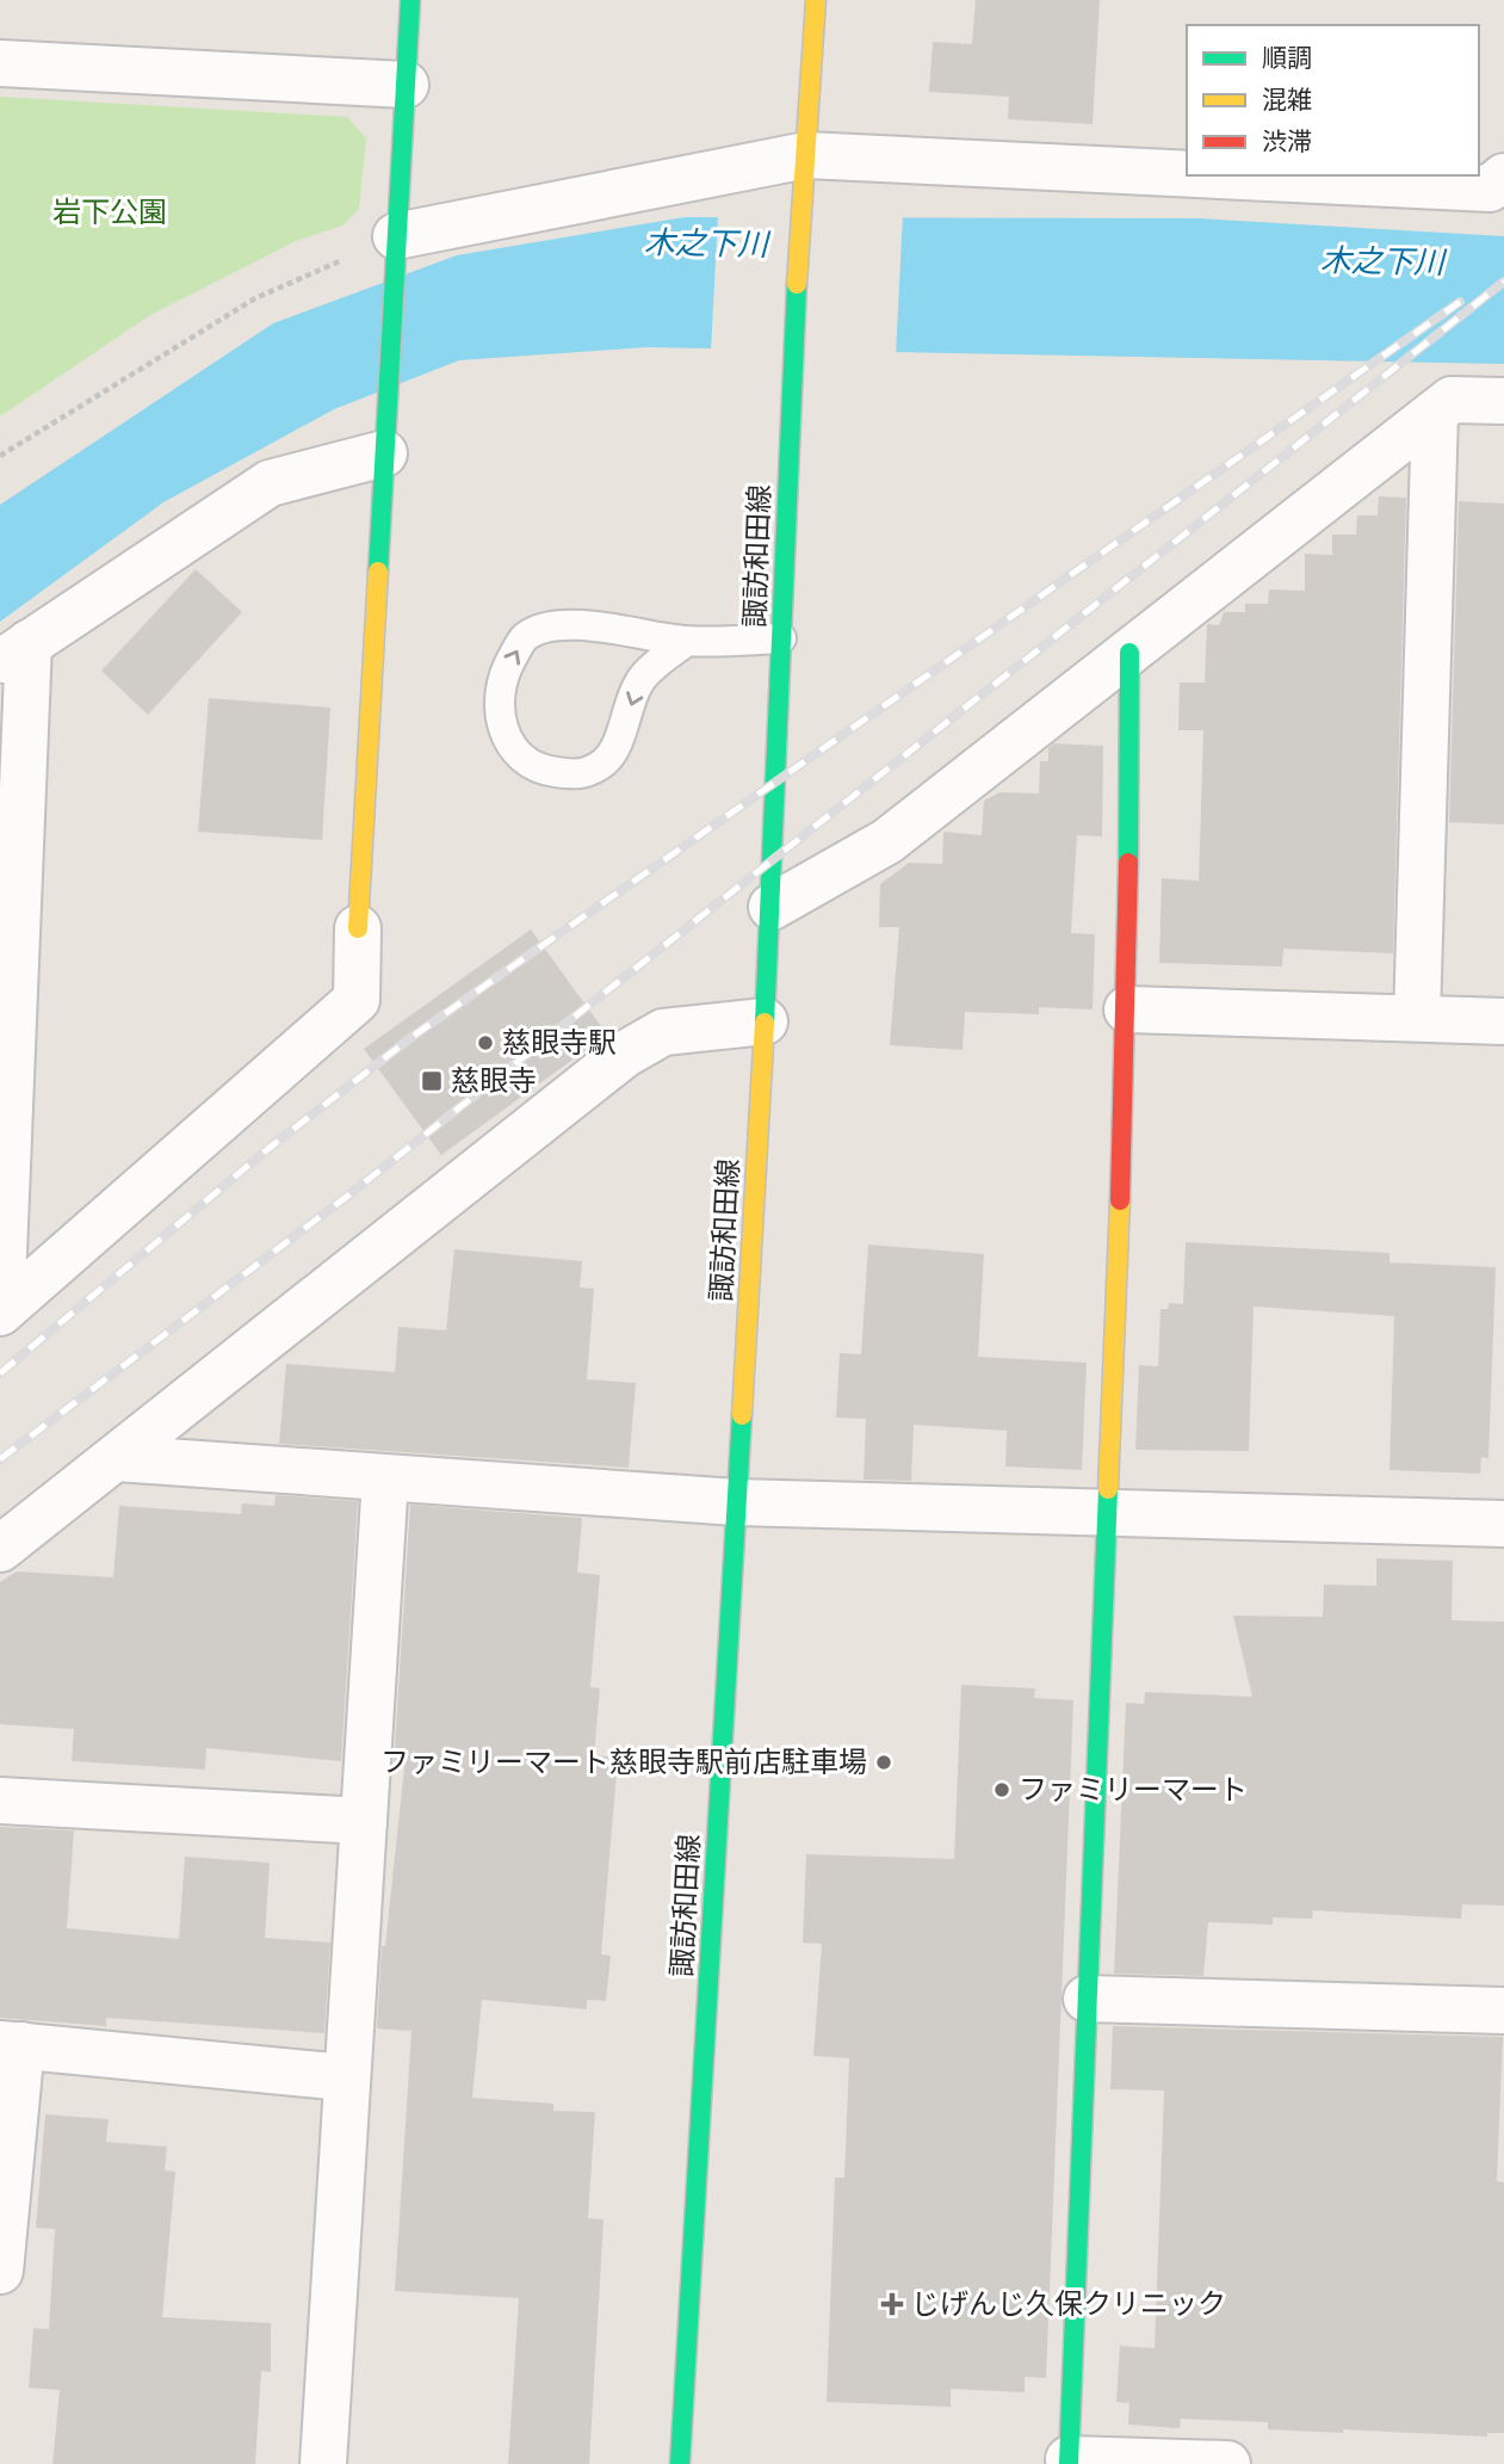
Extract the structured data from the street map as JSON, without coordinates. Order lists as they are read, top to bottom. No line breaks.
{"streets":{"street":["諏訪和田線"]},"water":["木之下川"],"parks":["岩下公園"],"places":{"other":["慈眼寺駅","ファミリーマート慈眼寺駅前店駐車場","ファミリーマート"],"transit":["慈眼寺"],"health":["じげんじ久保クリニック"]},"legend":["順調","混雑","渋滞"]}
